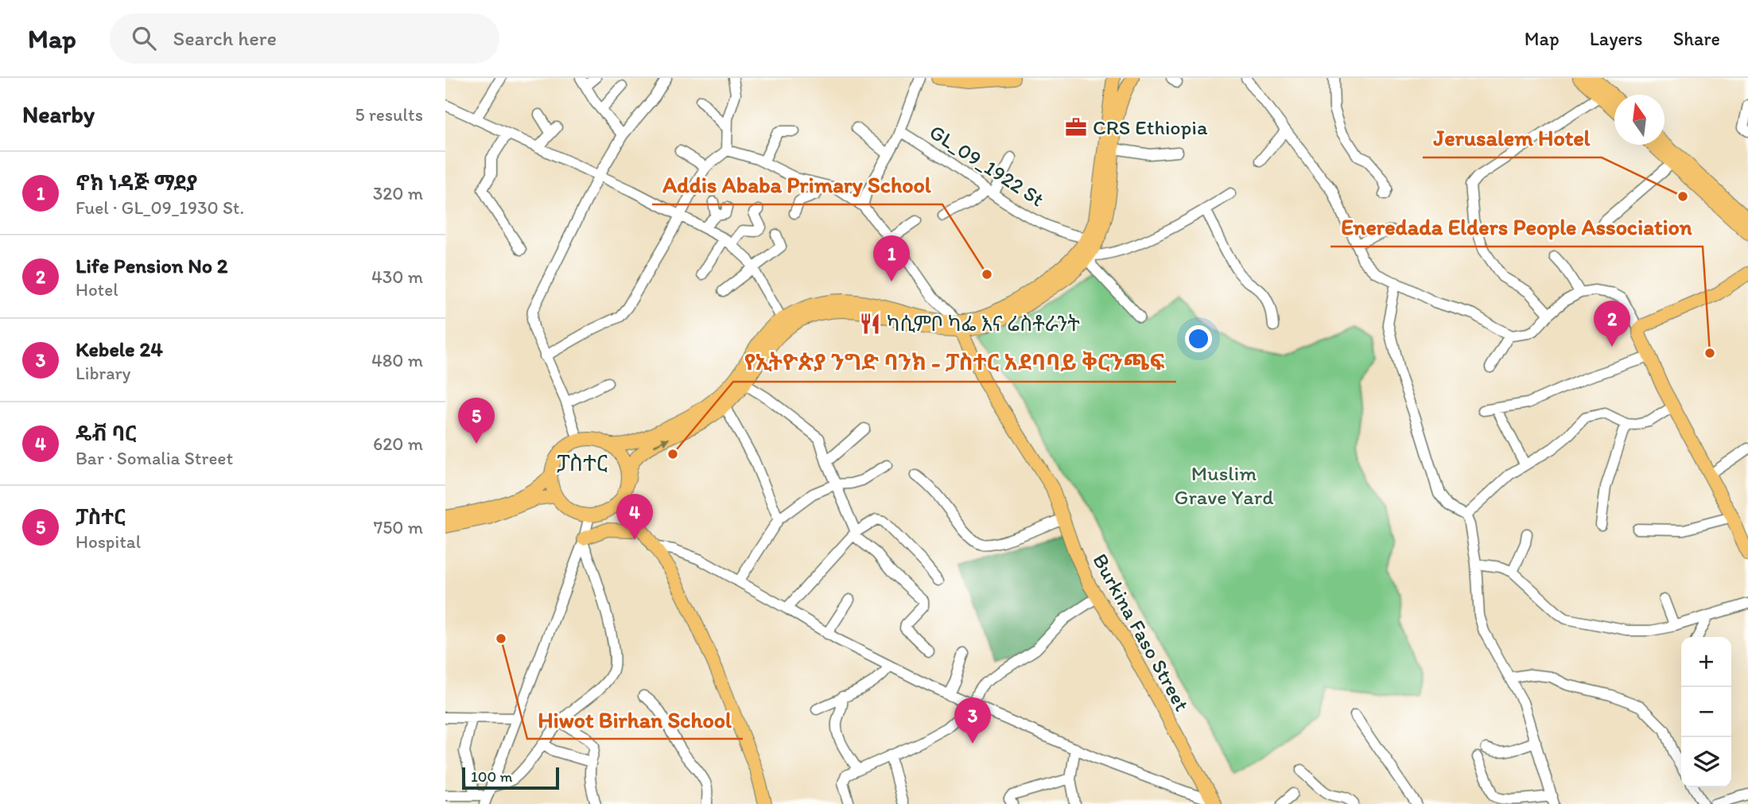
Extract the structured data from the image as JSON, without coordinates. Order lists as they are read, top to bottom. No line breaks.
{"streets":{"main road":["Burkina Faso Street"],"street":["GL_09_1922 St"]},"districts":["ፓስተር"],"parks":["Muslim Grave Yard"],"places":{"office":["CRS Ethiopia"],"other":["Jerusalem Hotel","Addis Ababa Primary School","Eneredada Elders People Association","የኢትዮጵያ ንግድ ባንክ - ፓስተር አደባባይ ቅርንጫፍ","Hiwot Birhan School"],"restaurant":["ካሲምቦ ካፌ እና ሬስቶራንት"]},"scale_bar":"100 m","north":"top","page":{"header":"Map","search":"Search here","nav":["Map","Layers","Share"],"heading":["Nearby","5 results"],"list":[{"mark":"1","name":"ኖክ ነዳጅ ማደያ","note":"Fuel · GL_09_1930 St.","value":"320 m"},{"mark":"2","name":"Life Pension No 2","note":"Hotel","value":"430 m"},{"mark":"3","name":"Kebele 24","note":"Library","value":"480 m"},{"mark":"4","name":"ዴቭ ባር","note":"Bar · Somalia Street","value":"620 m"},{"mark":"5","name":"ፓስተር","note":"Hospital","value":"750 m"}],"pins":["1","2","5","4","3"],"map_buttons":["+","−"],"scale":"100 m"}}
